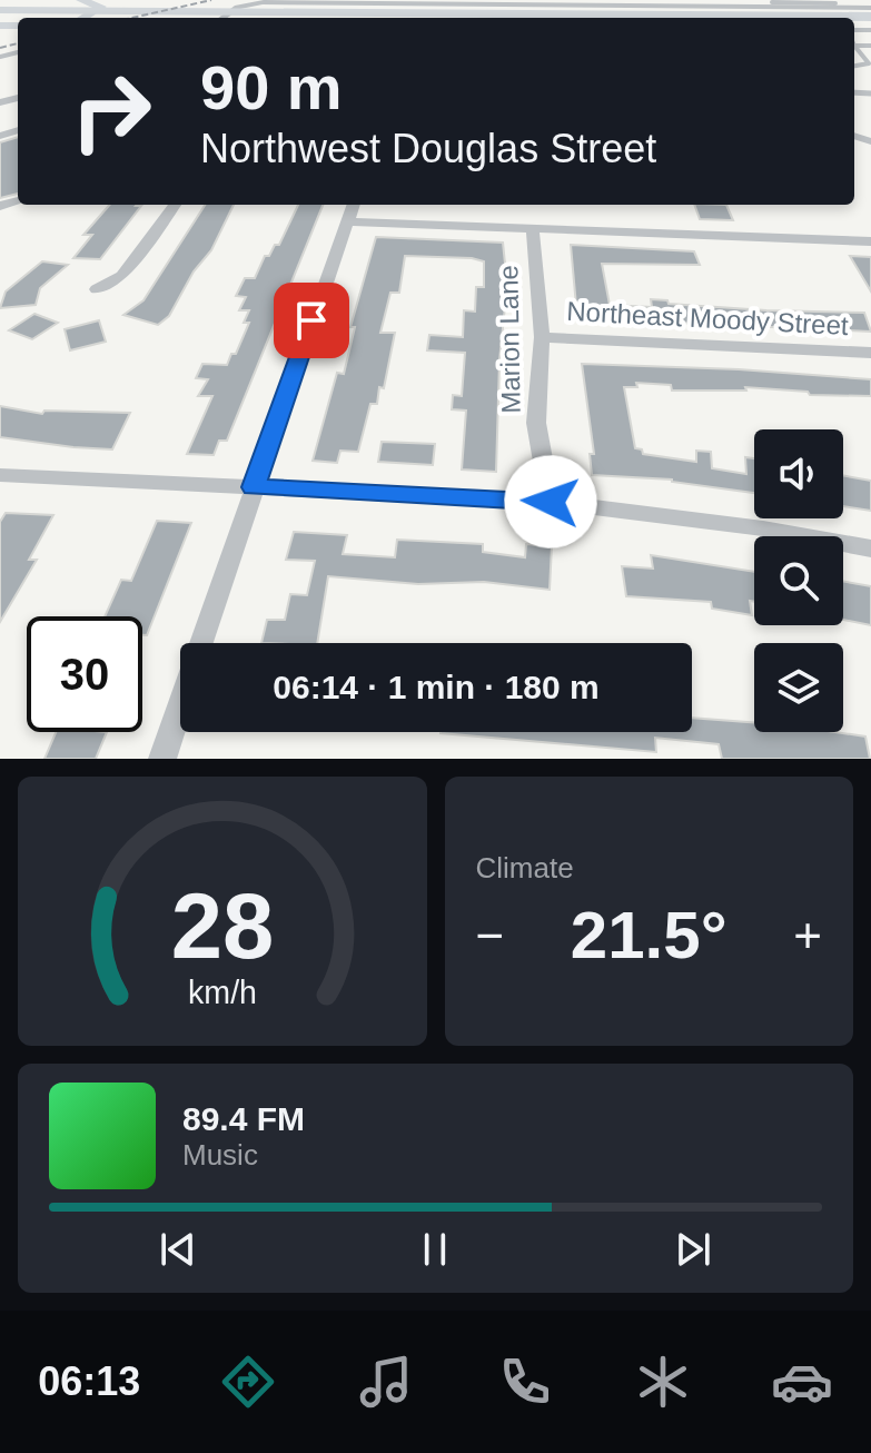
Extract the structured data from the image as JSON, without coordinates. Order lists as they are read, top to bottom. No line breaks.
{"streets":{"street":["Northeast Moody Street","Marion Lane"]},"crossings":[["Northeast Moody Street","Marion Lane"]],"page":{"turn":["90 m","Northwest Douglas Street"],"limit":"30","trip":"06:14 · 1 min · 180 m","tile":"Climate","heat":["−","21.5°","+"],"song":["89.4 FM","Music"],"tabs":"06:13","gauge":["28","km/h"]}}
